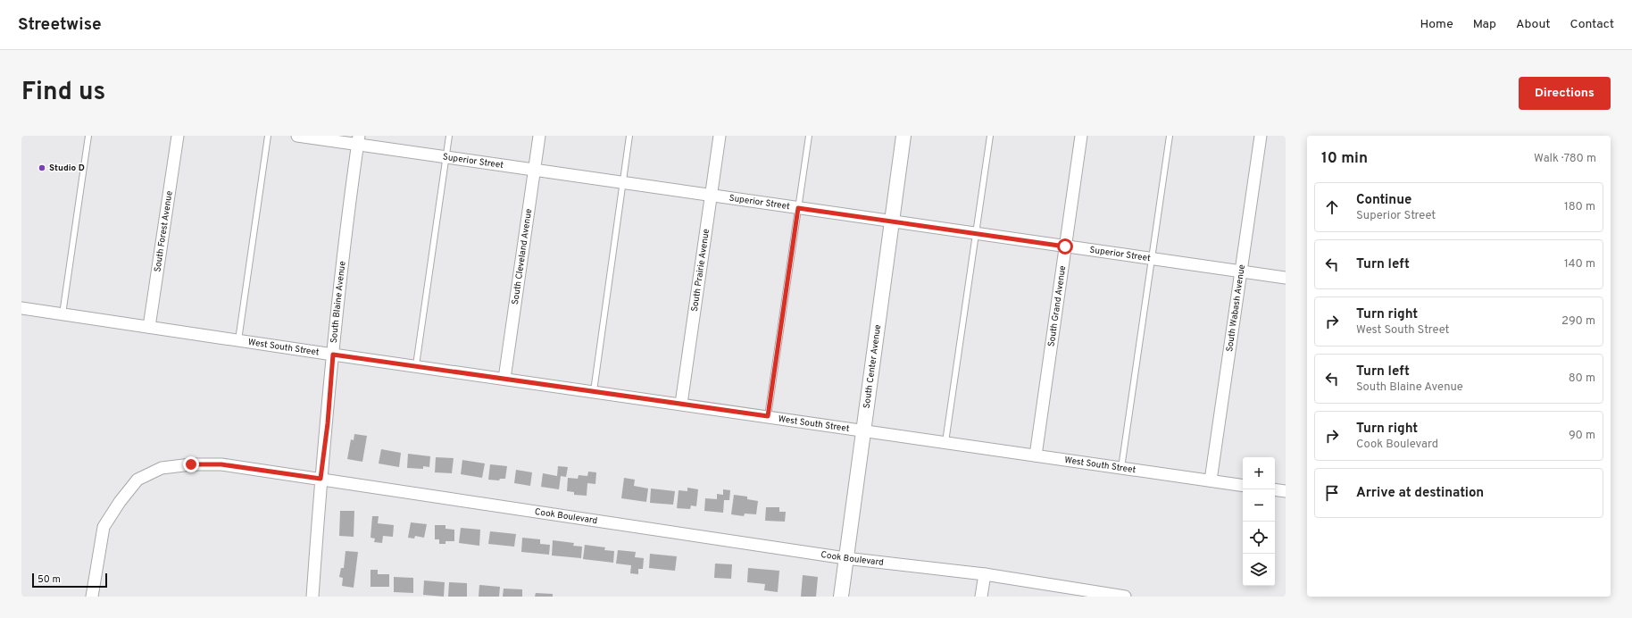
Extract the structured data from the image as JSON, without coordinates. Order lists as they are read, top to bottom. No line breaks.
{"streets":{"street":["Superior Street","South Forest Avenue","South Cleveland Avenue","South Prairie Avenue","South Blaine Avenue","South Grand Avenue","South Wabash Avenue","West South Street","South Center Avenue","Cook Boulevard"]},"crossings":[["Superior Street","South Cleveland Avenue"],["Superior Street","South Prairie Avenue"],["Superior Street","South Blaine Avenue"],["Superior Street","South Grand Avenue"],["Superior Street","South Wabash Avenue"],["Superior Street","South Center Avenue"],["South Forest Avenue","West South Street"],["South Cleveland Avenue","West South Street"],["South Prairie Avenue","West South Street"],["South Blaine Avenue","West South Street"],["South Blaine Avenue","Cook Boulevard"],["South Grand Avenue","West South Street"],["South Wabash Avenue","West South Street"],["West South Street","South Center Avenue"],["South Center Avenue","Cook Boulevard"]],"places":["Studio D"],"scale_bar":"50 m","page":{"header":"Streetwise","nav":["Home","Map","About","Contact"],"title":"Find us","buttons":"Directions","heading":["10 min","Walk · 780 m"],"list":[["Continue","Superior Street","180 m"],["Turn left","140 m"],["Turn right","West South Street","290 m"],["Turn left","South Blaine Avenue","80 m"],["Turn right","Cook Boulevard","90 m"],"Arrive at destination"],"map_buttons":["+","−"],"scale":"50 m"}}
